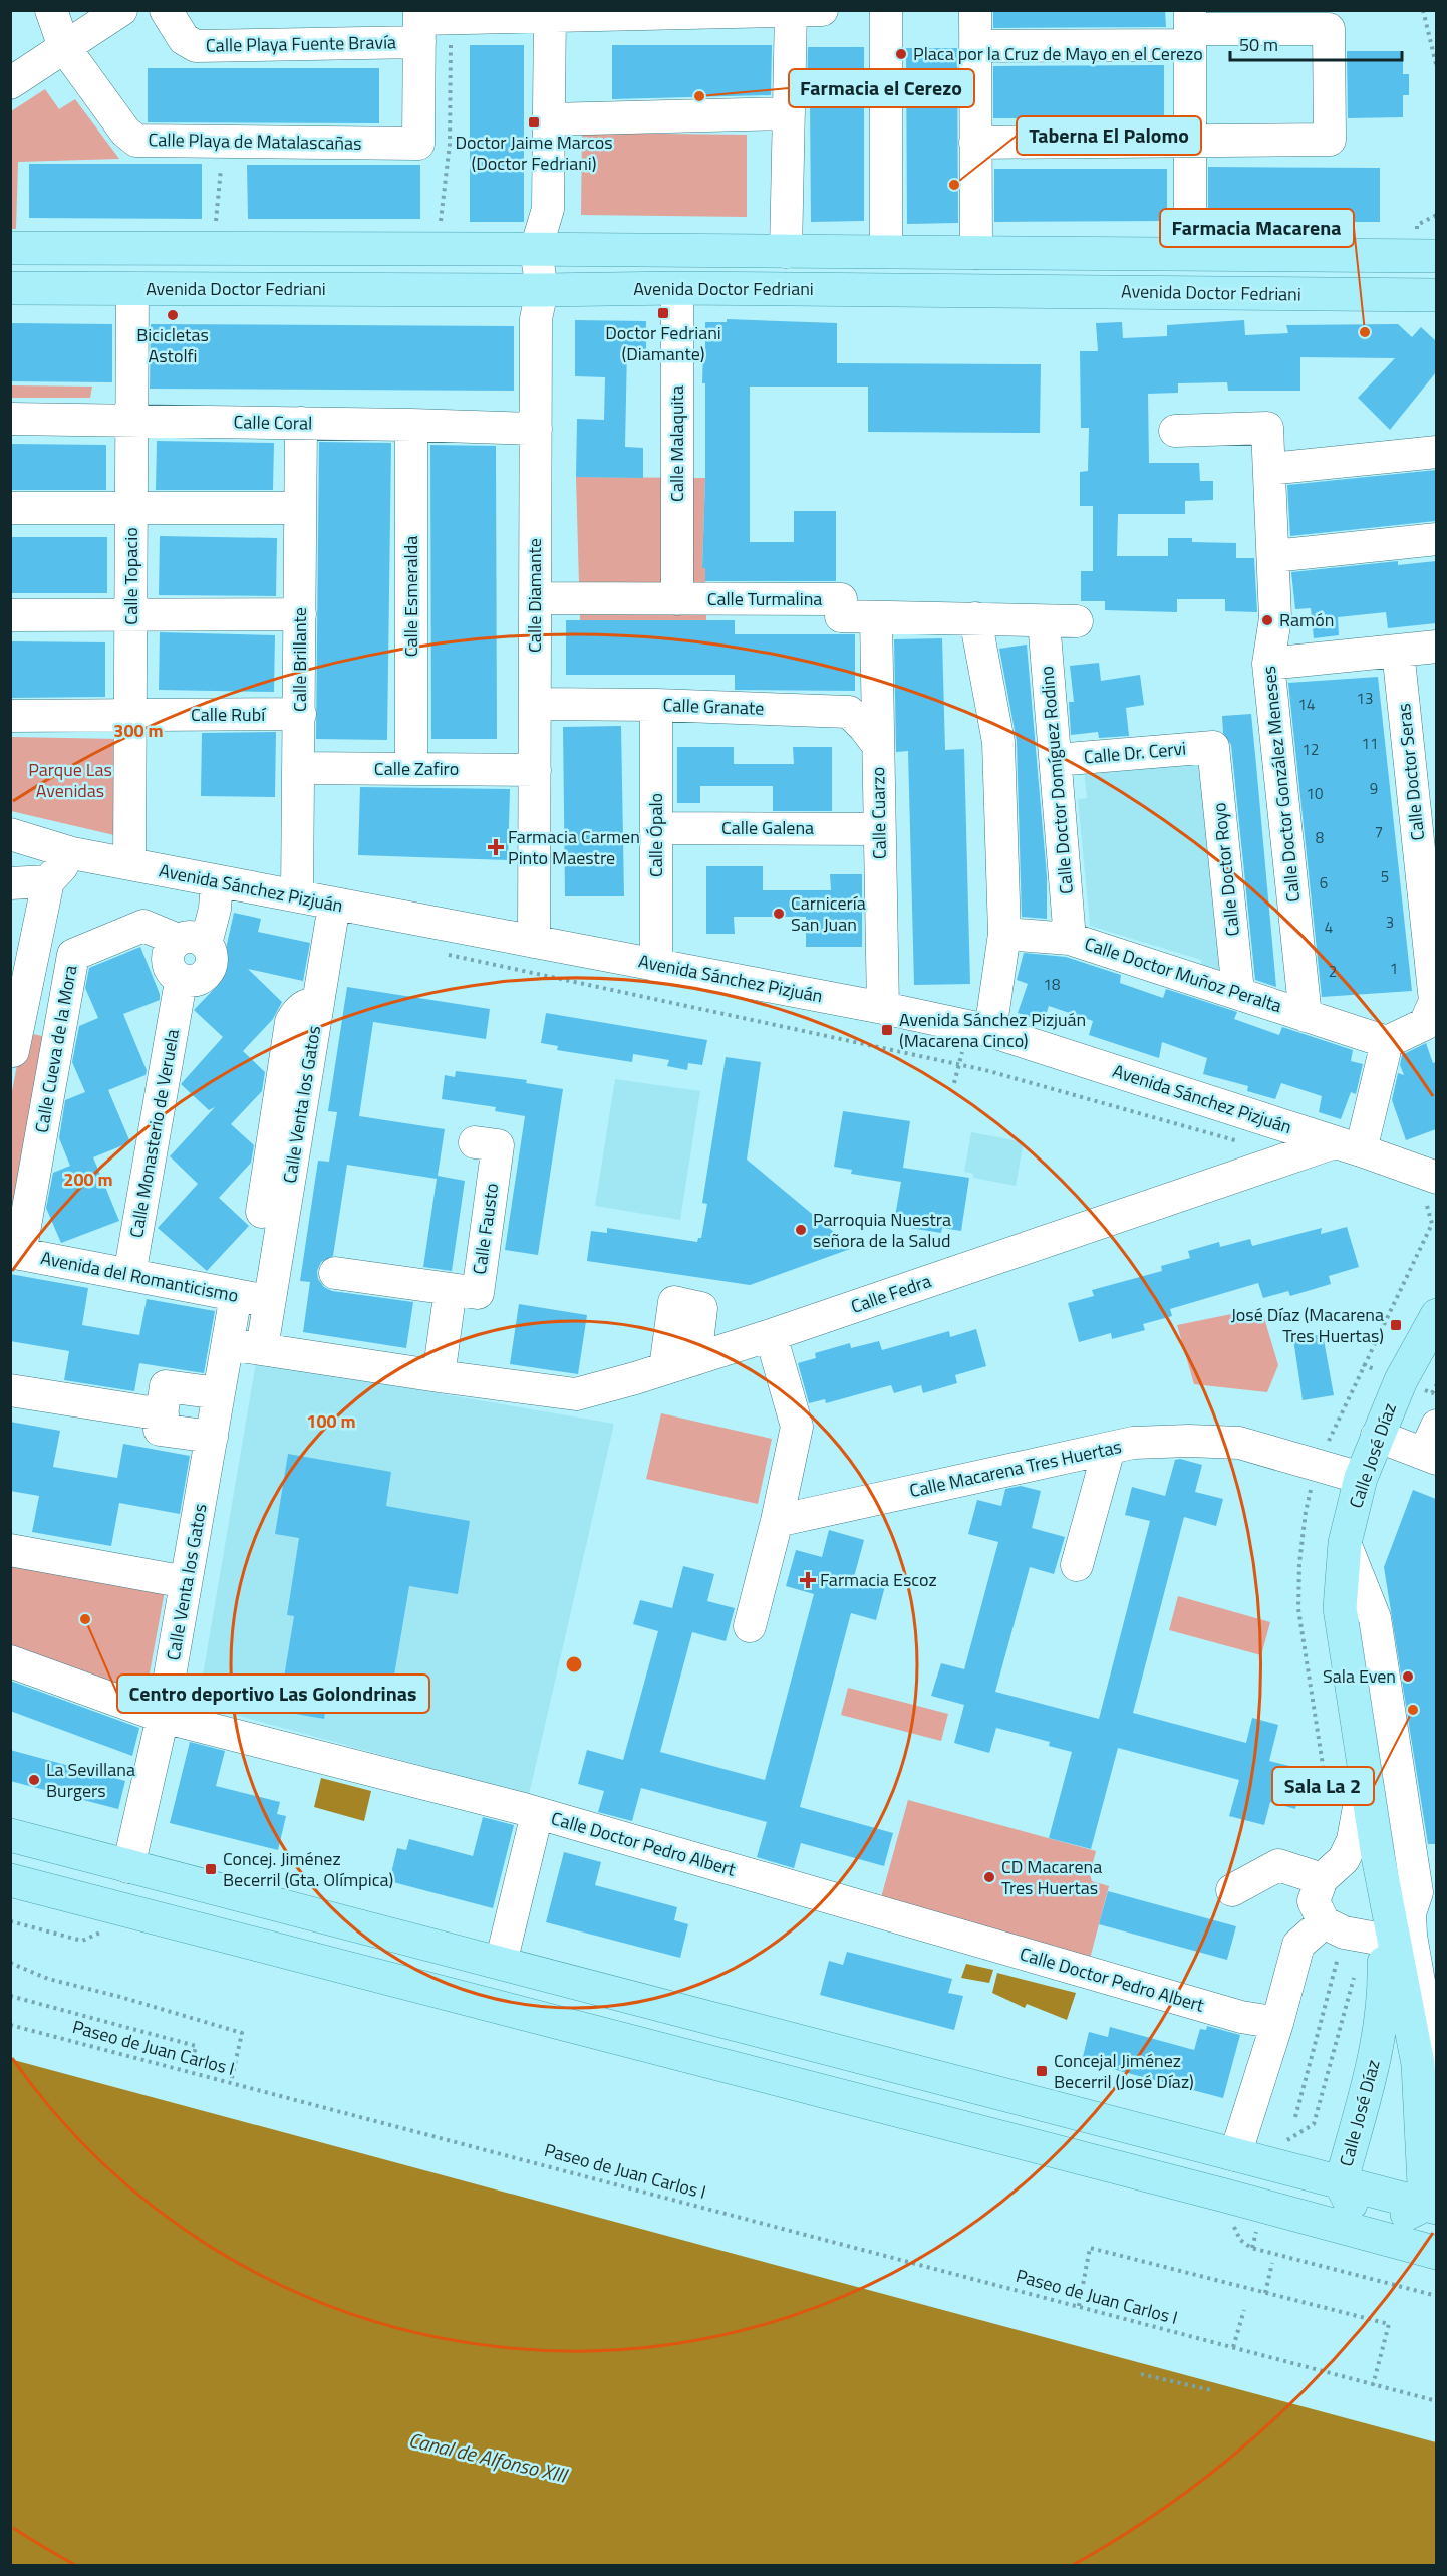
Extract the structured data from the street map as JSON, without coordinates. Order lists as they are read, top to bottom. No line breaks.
{"streets":{"main road":["Avenida Doctor Fedriani","Calle José Díaz"],"street":["Calle Playa Fuente Bravía","Calle Playa de Matalascañas","Calle Coral","Calle Malaquita","Calle Topacio","Calle Diamante","Calle Esmeralda","Calle Turmalina","Calle Brillante","Calle Granate","Calle Rubí","Calle Dr. Cervi","Calle Zafiro","Calle Doctor Seras","Calle Doctor Domíguez Rodino","Calle Doctor González Meneses","Calle Cuarzo","Calle Galena","Calle Ópalo","Calle Doctor Royo","Avenida Sánchez Pizjuán","Calle Doctor Muñoz Peralta","Calle Cueva de la Mora","Calle Venta los Gatos","Calle Monasterio de Veruela","Calle Fausto","Avenida del Romanticismo","Calle Fedra","Calle Macarena Tres Huertas","Calle Doctor Pedro Albert"],"path":["Paseo de Juan Carlos I"]},"crossings":[["Calle Playa Fuente Bravía","Calle Playa de Matalascañas"],["Avenida Doctor Fedriani","Calle Malaquita"],["Avenida Doctor Fedriani","Calle Topacio"],["Avenida Doctor Fedriani","Calle Diamante"],["Calle Coral","Calle Topacio"],["Calle Coral","Calle Diamante"],["Calle Coral","Calle Esmeralda"],["Calle Coral","Calle Brillante"],["Calle Malaquita","Calle Turmalina"],["Calle Topacio","Calle Rubí"],["Calle Topacio","Avenida Sánchez Pizjuán"],["Calle Diamante","Calle Turmalina"],["Calle Diamante","Calle Granate"],["Calle Diamante","Calle Zafiro"],["Calle Diamante","Avenida Sánchez Pizjuán"],["Calle Esmeralda","Calle Zafiro"],["Calle Turmalina","Calle Doctor Domíguez Rodino"],["Calle Turmalina","Calle Cuarzo"],["Calle Brillante","Calle Rubí"],["Calle Brillante","Calle Zafiro"],["Calle Brillante","Avenida Sánchez Pizjuán"],["Calle Granate","Calle Cuarzo"],["Calle Granate","Calle Ópalo"],["Calle Dr. Cervi","Calle Doctor Domíguez Rodino"],["Calle Dr. Cervi","Calle Doctor Royo"],["Calle Doctor Domíguez Rodino","Calle Doctor Muñoz Peralta"],["Calle Doctor González Meneses","Calle Doctor Muñoz Peralta"],["Calle Cuarzo","Calle Galena"],["Calle Cuarzo","Avenida Sánchez Pizjuán"],["Calle Galena","Calle Ópalo"],["Calle Ópalo","Avenida Sánchez Pizjuán"],["Calle Doctor Royo","Calle Doctor Muñoz Peralta"],["Avenida Sánchez Pizjuán","Calle Cueva de la Mora"],["Avenida Sánchez Pizjuán","Calle Venta los Gatos"],["Avenida Sánchez Pizjuán","Calle Fedra"],["Calle Cueva de la Mora","Avenida del Romanticismo"],["Calle Venta los Gatos","Avenida del Romanticismo"],["Calle Venta los Gatos","Calle Doctor Pedro Albert"],["Calle Monasterio de Veruela","Avenida del Romanticismo"],["Calle Fausto","Calle Fedra"],["Calle José Díaz","Calle Macarena Tres Huertas"]],"water":["Canal de Alfonso XIII"],"parks":["Parque Las Avenidas"],"places":{"other":["Placa por la Cruz de Mayo en el Cerezo","Farmacia el Cerezo","Taberna El Palomo","Bicicletas Astolfi","Farmacia Macarena","Ramón","Carnicería San Juan","Parroquia Nuestra señora de la Salud","Centro deportivo Las Golondrinas","Sala Even","Sala La 2","La Sevillana Burgers","CD Macarena Tres Huertas"],"transit":["Doctor Jaime Marcos (Doctor Fedriani)","Doctor Fedriani (Diamante)","Avenida Sánchez Pizjuán (Macarena Cinco)","José Díaz (Macarena Tres Huertas)","Concej. Jiménez Becerril (Gta. Olímpica)","Concejal Jiménez Becerril (José Díaz)"],"health":["Farmacia Carmen Pinto Maestre","Farmacia Escoz"]},"house_numbers":["13","14","11","12","9","10","7","8","5","6","3","4","1","2","18"],"scale_bar":"50 m","rings":["300 m","200 m","100 m"]}
